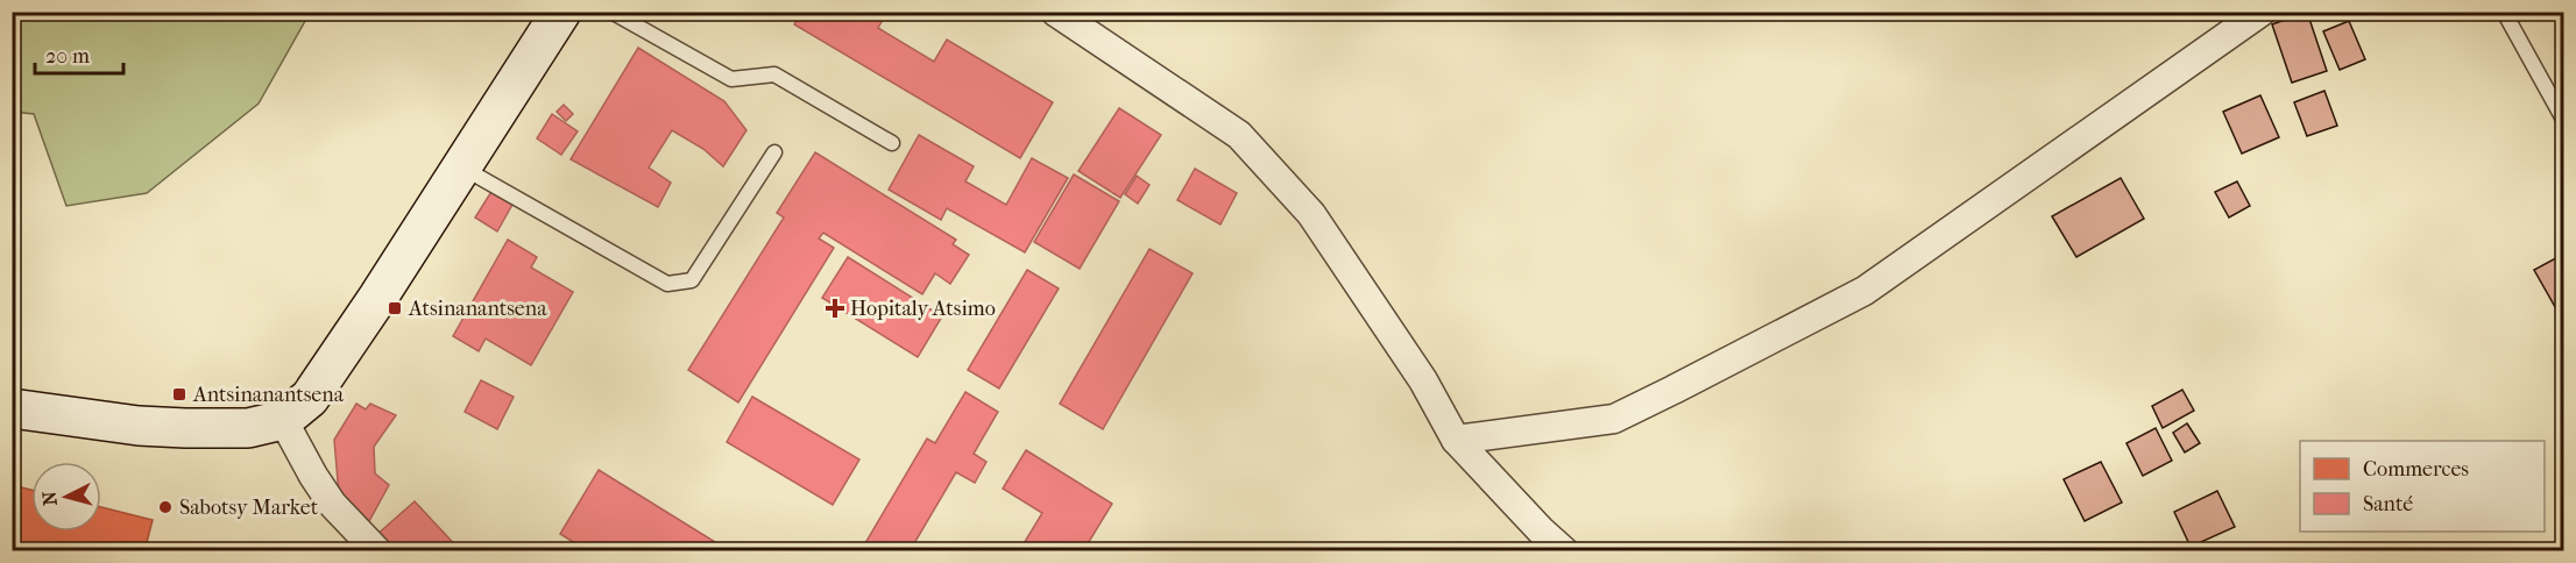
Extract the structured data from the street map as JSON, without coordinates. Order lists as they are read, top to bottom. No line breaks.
{"places":{"transit":["Atsinanantsena","Antsinanantsena"],"health":["Hopitaly Atsimo"],"other":["Sabotsy Market"]},"legend":["Commerces","Santé"],"scale_bar":"20 m","north":"left"}
